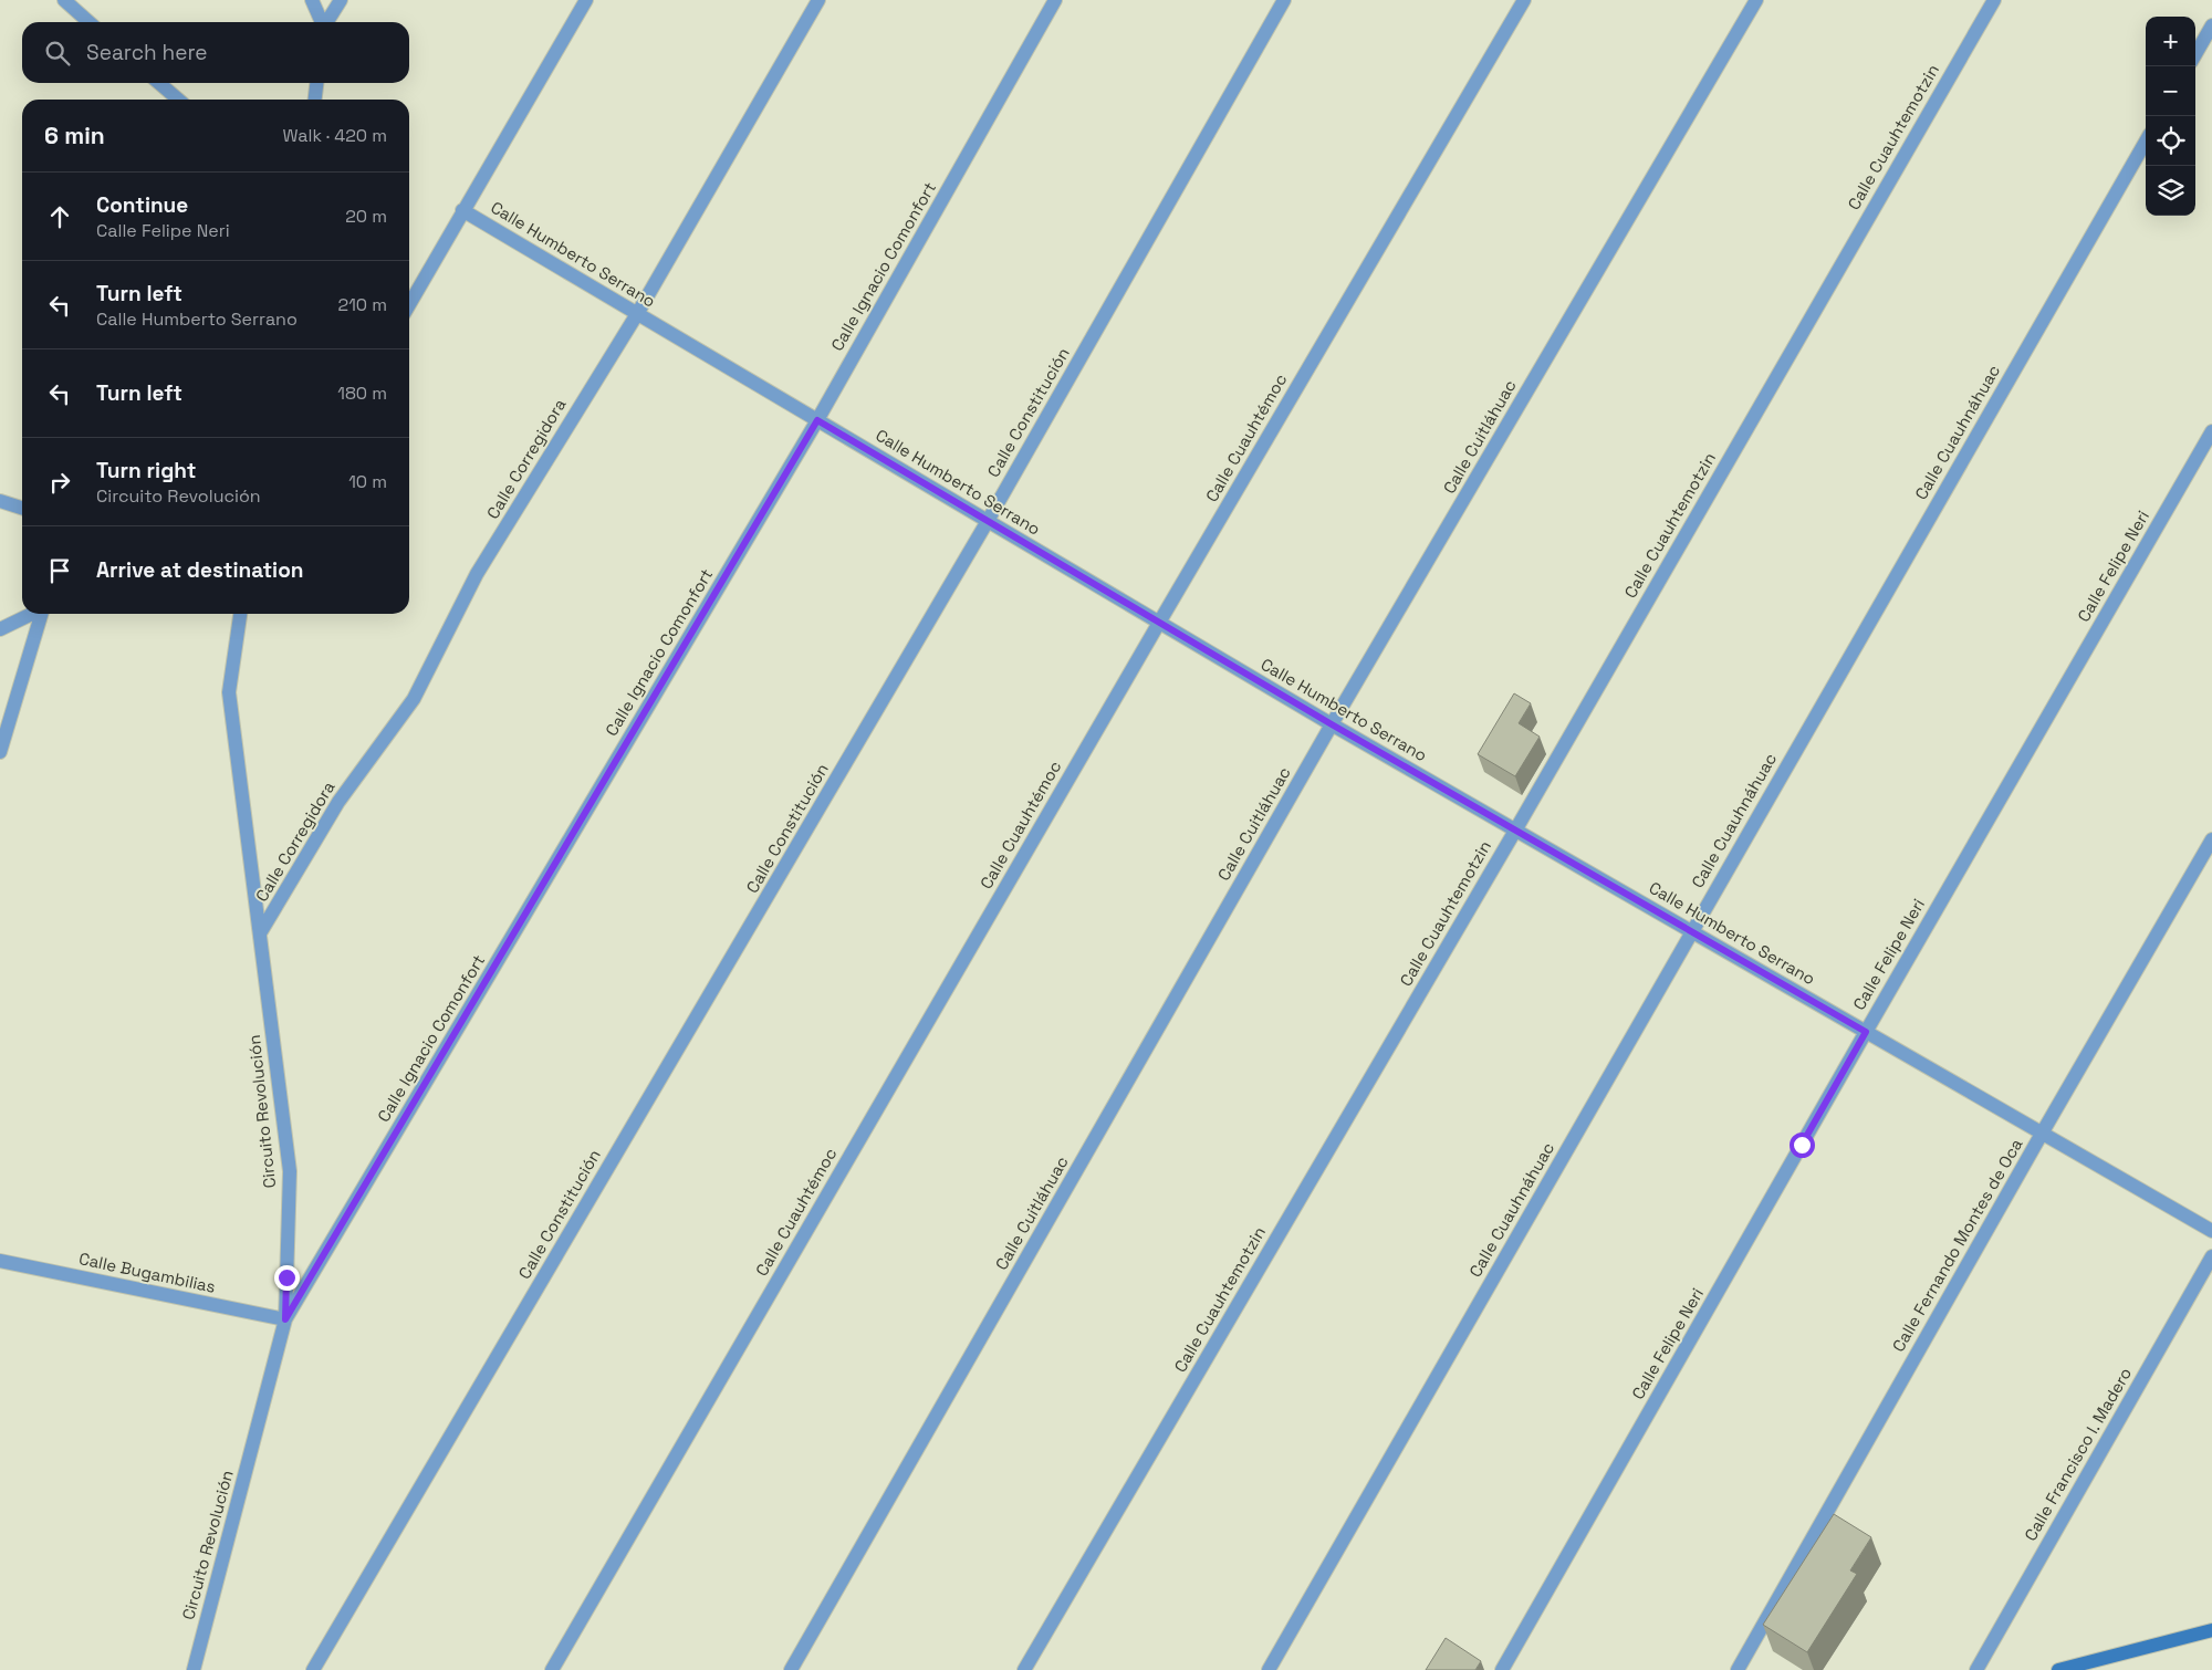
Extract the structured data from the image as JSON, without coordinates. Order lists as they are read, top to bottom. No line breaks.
{"streets":{"street":["Calle Cuauhtemotzin","Calle Humberto Serrano","Calle Ignacio Comonfort","Calle Constitución","Calle Cuauhnáhuac","Calle Cuitláhuac","Calle Cuauhtémoc","Calle Corregidora","Calle Felipe Neri","Circuito Revolución","Calle Fernando Montes de Oca","Calle Bugambilias","Calle Francisco I. Madero"]},"crossings":[["Calle Cuauhtemotzin","Calle Humberto Serrano"],["Calle Humberto Serrano","Calle Ignacio Comonfort"],["Calle Humberto Serrano","Calle Constitución"],["Calle Humberto Serrano","Calle Cuauhnáhuac"],["Calle Humberto Serrano","Calle Cuitláhuac"],["Calle Humberto Serrano","Calle Cuauhtémoc"],["Calle Humberto Serrano","Calle Corregidora"],["Calle Humberto Serrano","Calle Felipe Neri"],["Calle Humberto Serrano","Calle Fernando Montes de Oca"],["Calle Ignacio Comonfort","Circuito Revolución"],["Calle Ignacio Comonfort","Calle Bugambilias"],["Calle Corregidora","Circuito Revolución"],["Circuito Revolución","Calle Bugambilias"]],"page":{"map_buttons":["+","−"],"search":"Search here","heading":["6 min","Walk · 420 m"],"list":[["Continue","Calle Felipe Neri","20 m"],["Turn left","Calle Humberto Serrano","210 m"],["Turn left","180 m"],["Turn right","Circuito Revolución","10 m"],"Arrive at destination"]}}
